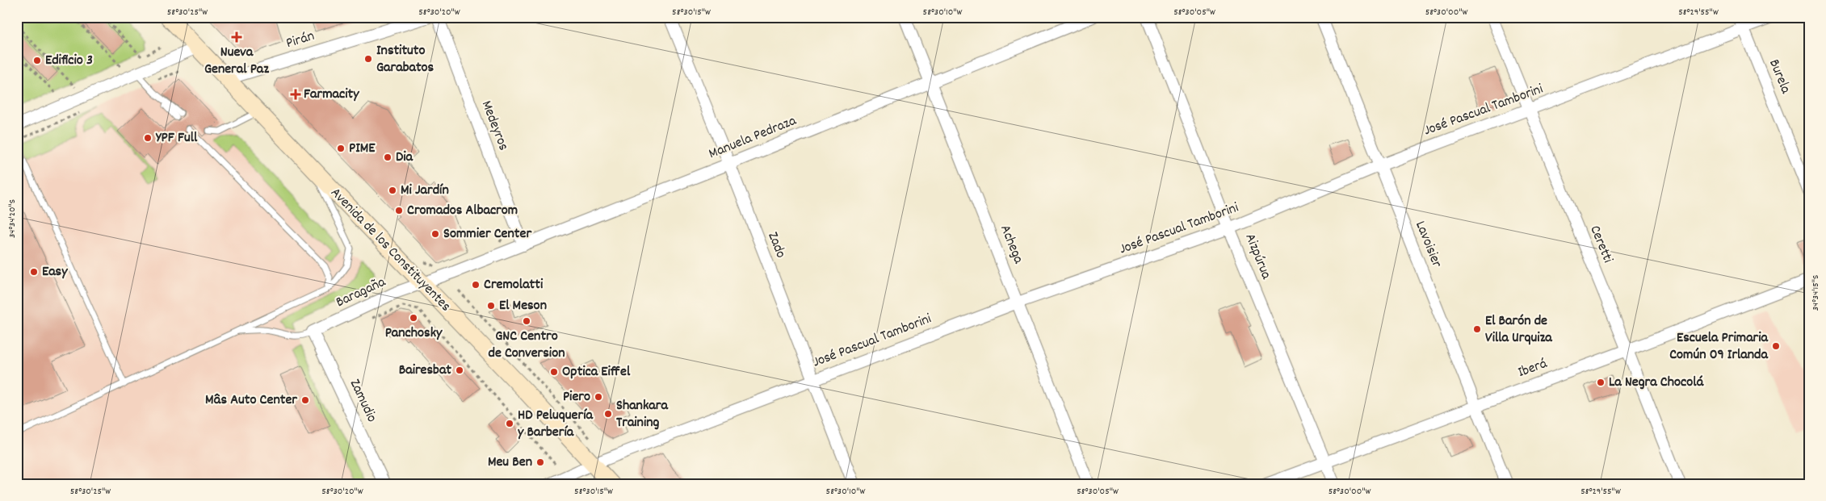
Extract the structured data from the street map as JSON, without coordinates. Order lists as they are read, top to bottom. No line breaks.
{"streets":{"main road":["Avenida de los Constituyentes"],"street":["Pirán","Burela","José Pascual Tamborini","Medeyros","Manuela Pedraza","Achega","Lavoisier","Ceretti","Zado","Aizpúrua","Baragaña","Iberá","Zamudio"]},"crossings":[["Pirán","Avenida de los Constituyentes"],["Burela","José Pascual Tamborini"],["José Pascual Tamborini","Achega"],["José Pascual Tamborini","Lavoisier"],["José Pascual Tamborini","Ceretti"],["José Pascual Tamborini","Zado"],["José Pascual Tamborini","Avenida de los Constituyentes"],["José Pascual Tamborini","Aizpúrua"],["Medeyros","Manuela Pedraza"],["Manuela Pedraza","Achega"],["Manuela Pedraza","Zado"],["Manuela Pedraza","Avenida de los Constituyentes"],["Manuela Pedraza","Baragaña"],["Lavoisier","Iberá"],["Ceretti","Iberá"],["Avenida de los Constituyentes","Baragaña"],["Aizpúrua","Iberá"],["Baragaña","Zamudio"]],"places":{"health":["Nueva General Paz","Farmacity"],"other":["Instituto Garabatos","Edificio 3","YPF Full","PIME","Dia","Mi Jardín","Cromados Albacrom","Sommier Center","Easy","Cremolatti","El Meson","Panchosky","GNC Centro de Conversion","El Barón de Villa Urquiza","Escuela Primaria Común 09 Irlanda","Bairesbat","Optica Eiffel","La Negra Chocolá","Piero","Mâs Auto Center","Shankara Training","HD Peluquería y Barbería","Meu Ben"]},"coordinates":["58°30'25\"W","58°30'20\"W","58°30'15\"W","58°30'10\"W","58°30'05\"W","58°30'00\"W","58°29'55\"W","34°34'20\"S","34°34'15\"S"]}
